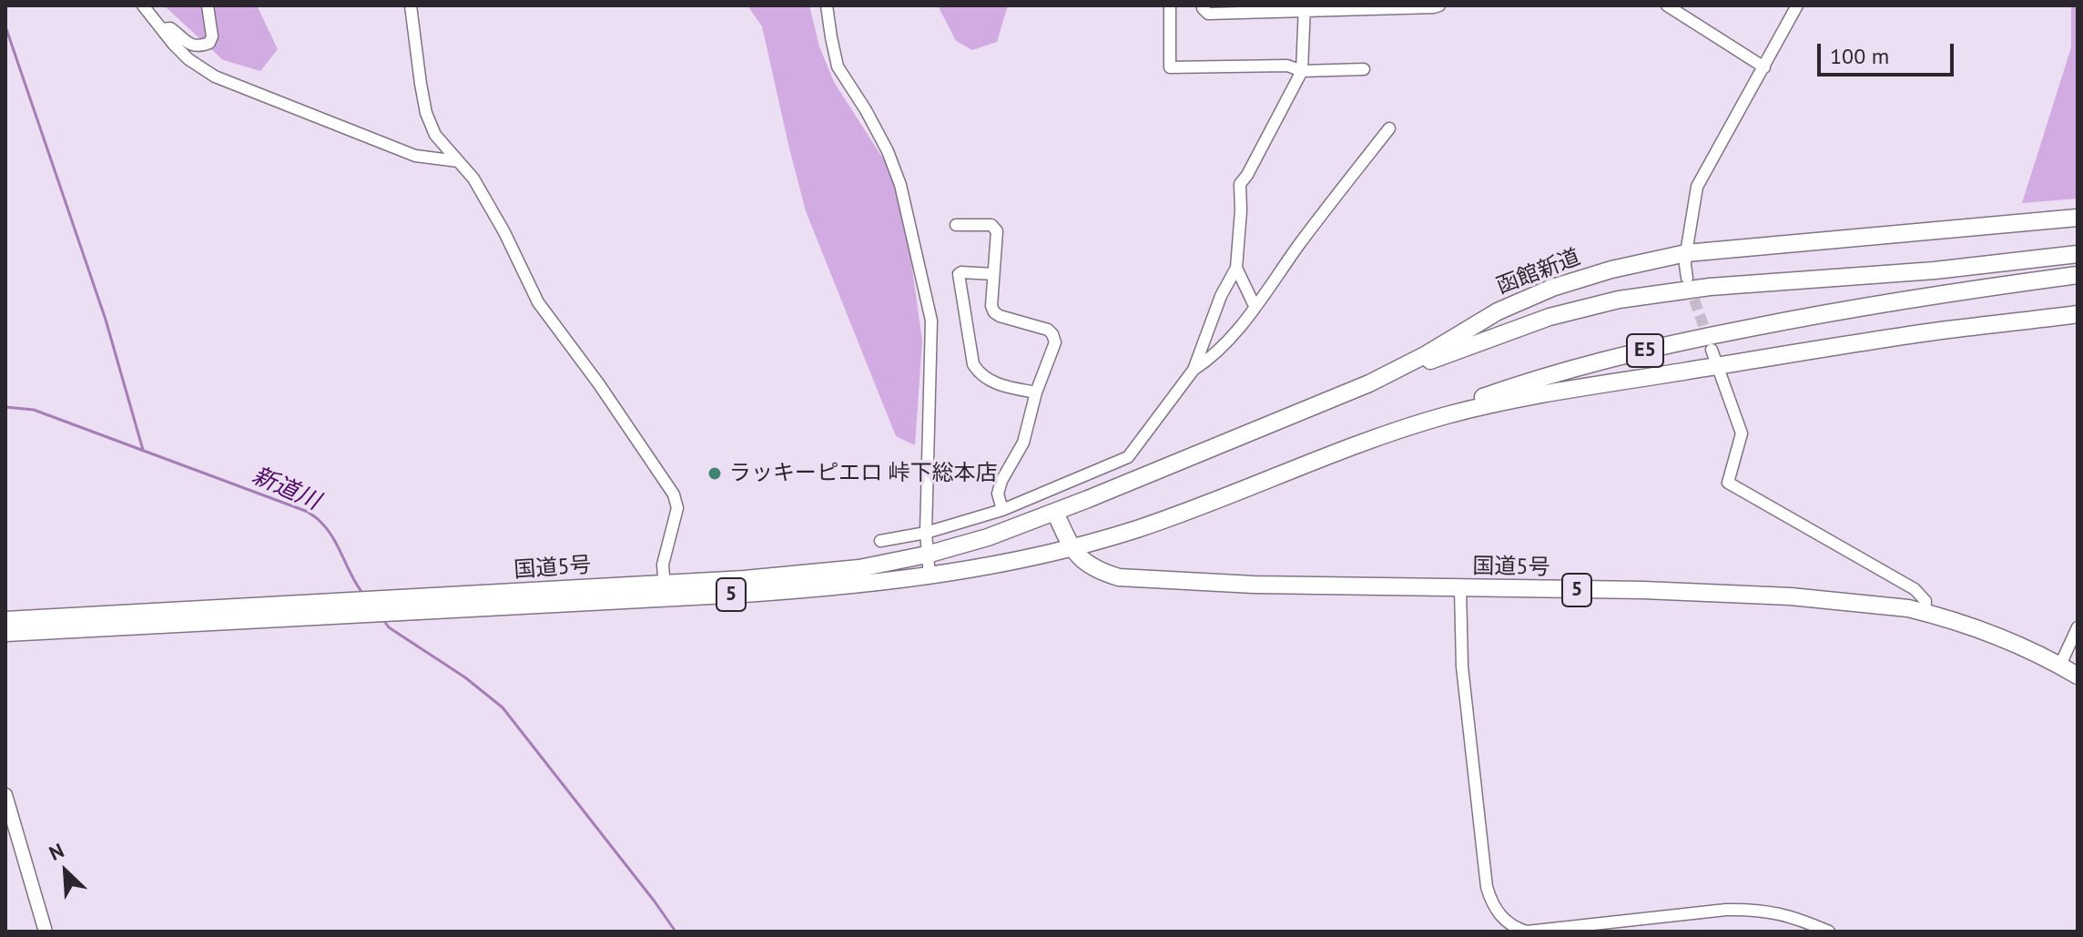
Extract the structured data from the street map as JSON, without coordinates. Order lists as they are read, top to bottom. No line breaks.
{"streets":{"highway":["函館新道","E5","国道5号","5"]},"crossings":[["函館新道","国道5号"],["E5","5"],["国道5号","5"]],"water":["新道川"],"places":["ラッキーピエロ 峠下総本店"],"scale_bar":"100 m","north":"top left"}
